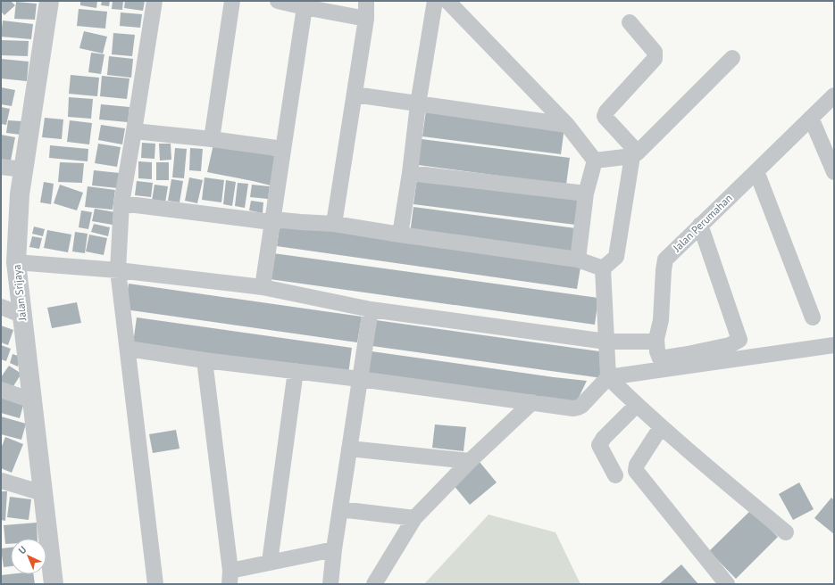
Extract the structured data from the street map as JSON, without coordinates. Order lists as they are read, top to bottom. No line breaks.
{"streets":{"street":["Jalan Perumahan","Jalan Srijaya"]},"north":"top left"}
